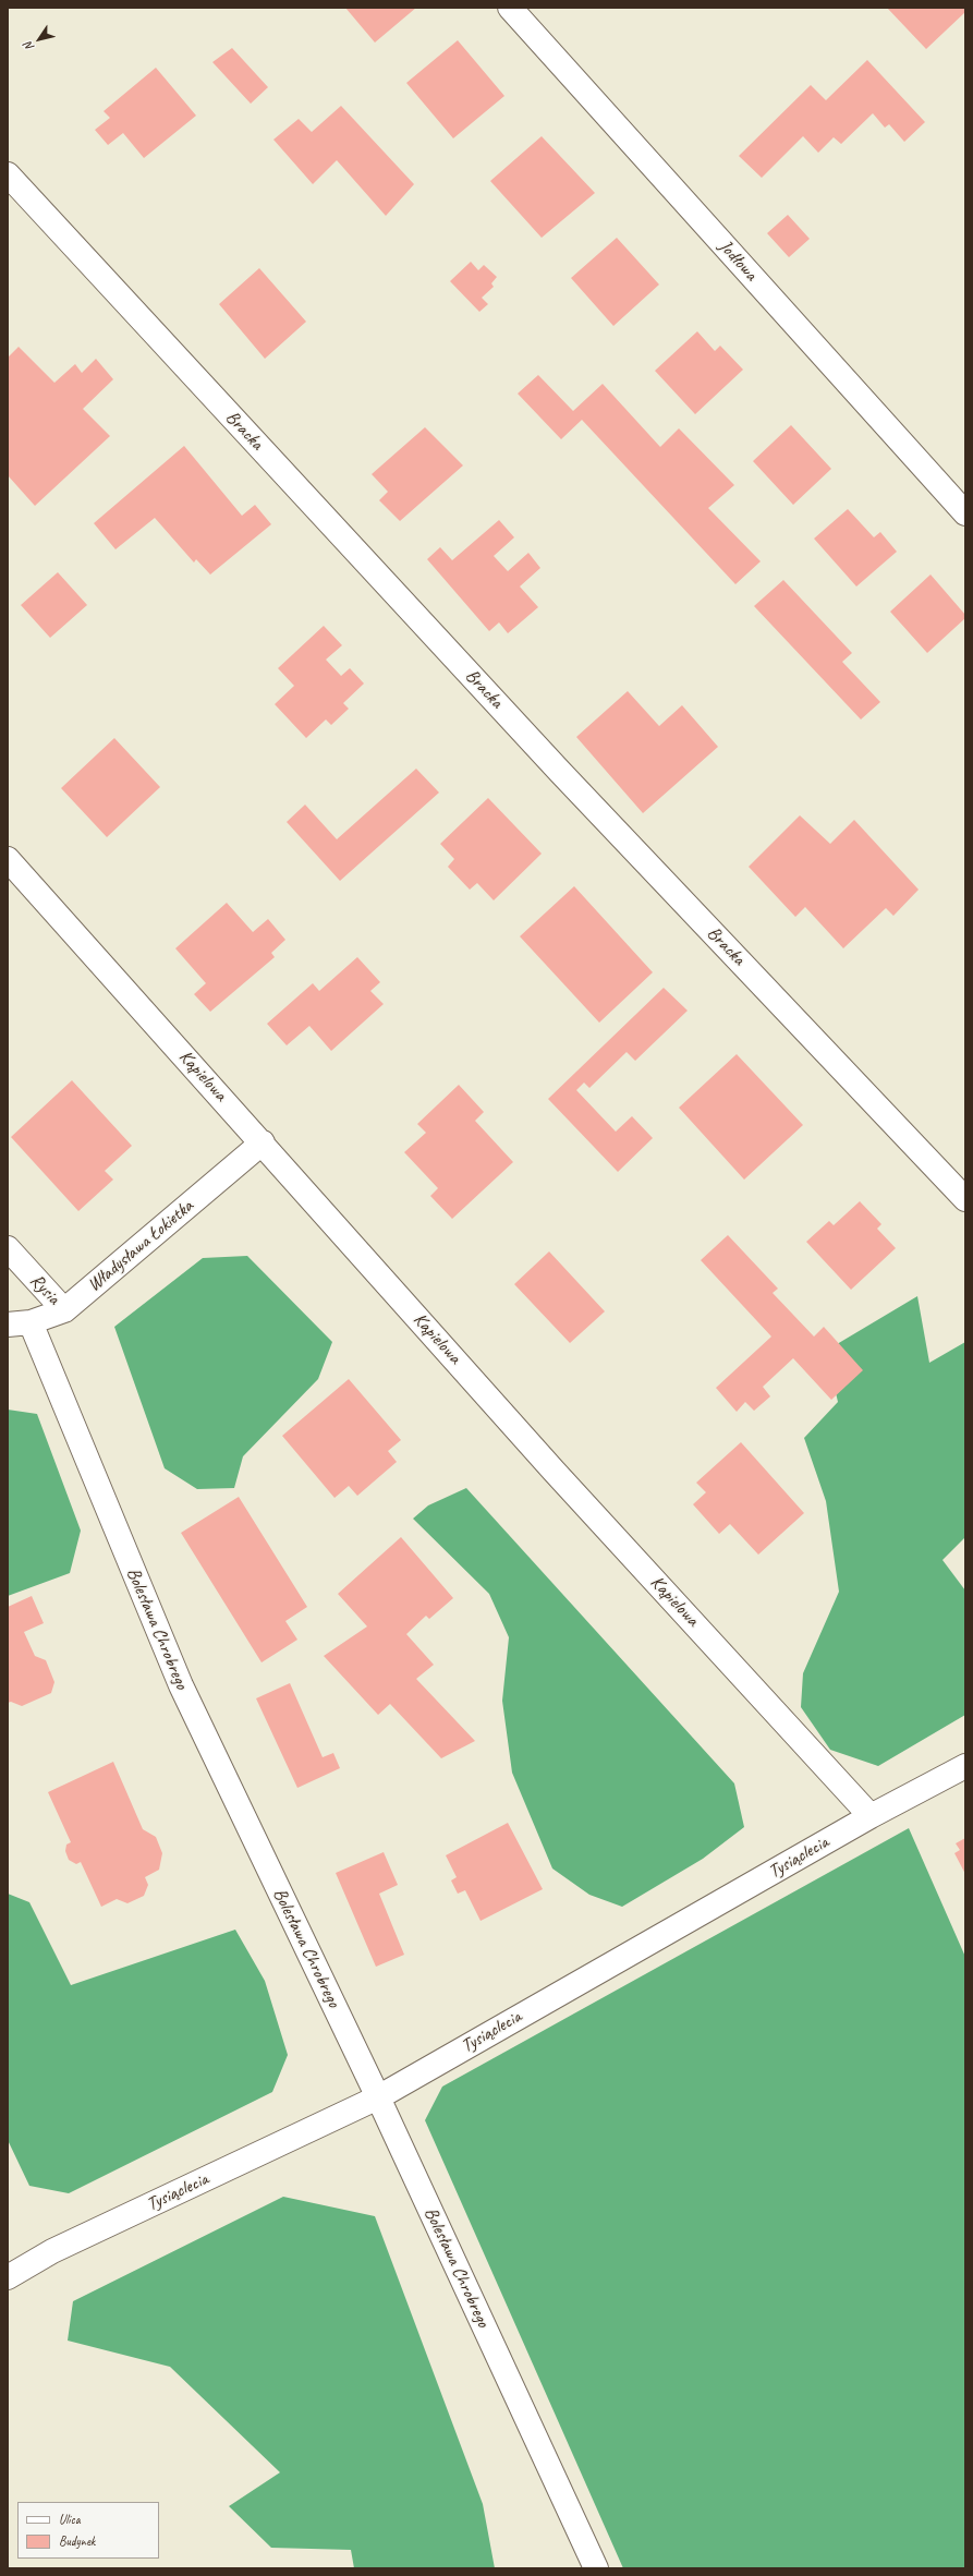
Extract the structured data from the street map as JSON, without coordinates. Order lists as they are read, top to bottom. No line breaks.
{"streets":{"street":["Jodłowa","Bracka","Kąpielowa","Władysława Łokietka","Rysia","Bolesława Chrobrego","Tysiąclecia"]},"crossings":[["Kąpielowa","Władysława Łokietka"],["Kąpielowa","Tysiąclecia"],["Władysława Łokietka","Rysia"],["Władysława Łokietka","Bolesława Chrobrego"],["Bolesława Chrobrego","Tysiąclecia"]],"legend":["Ulica","Budynek"],"north":"bottom left"}
